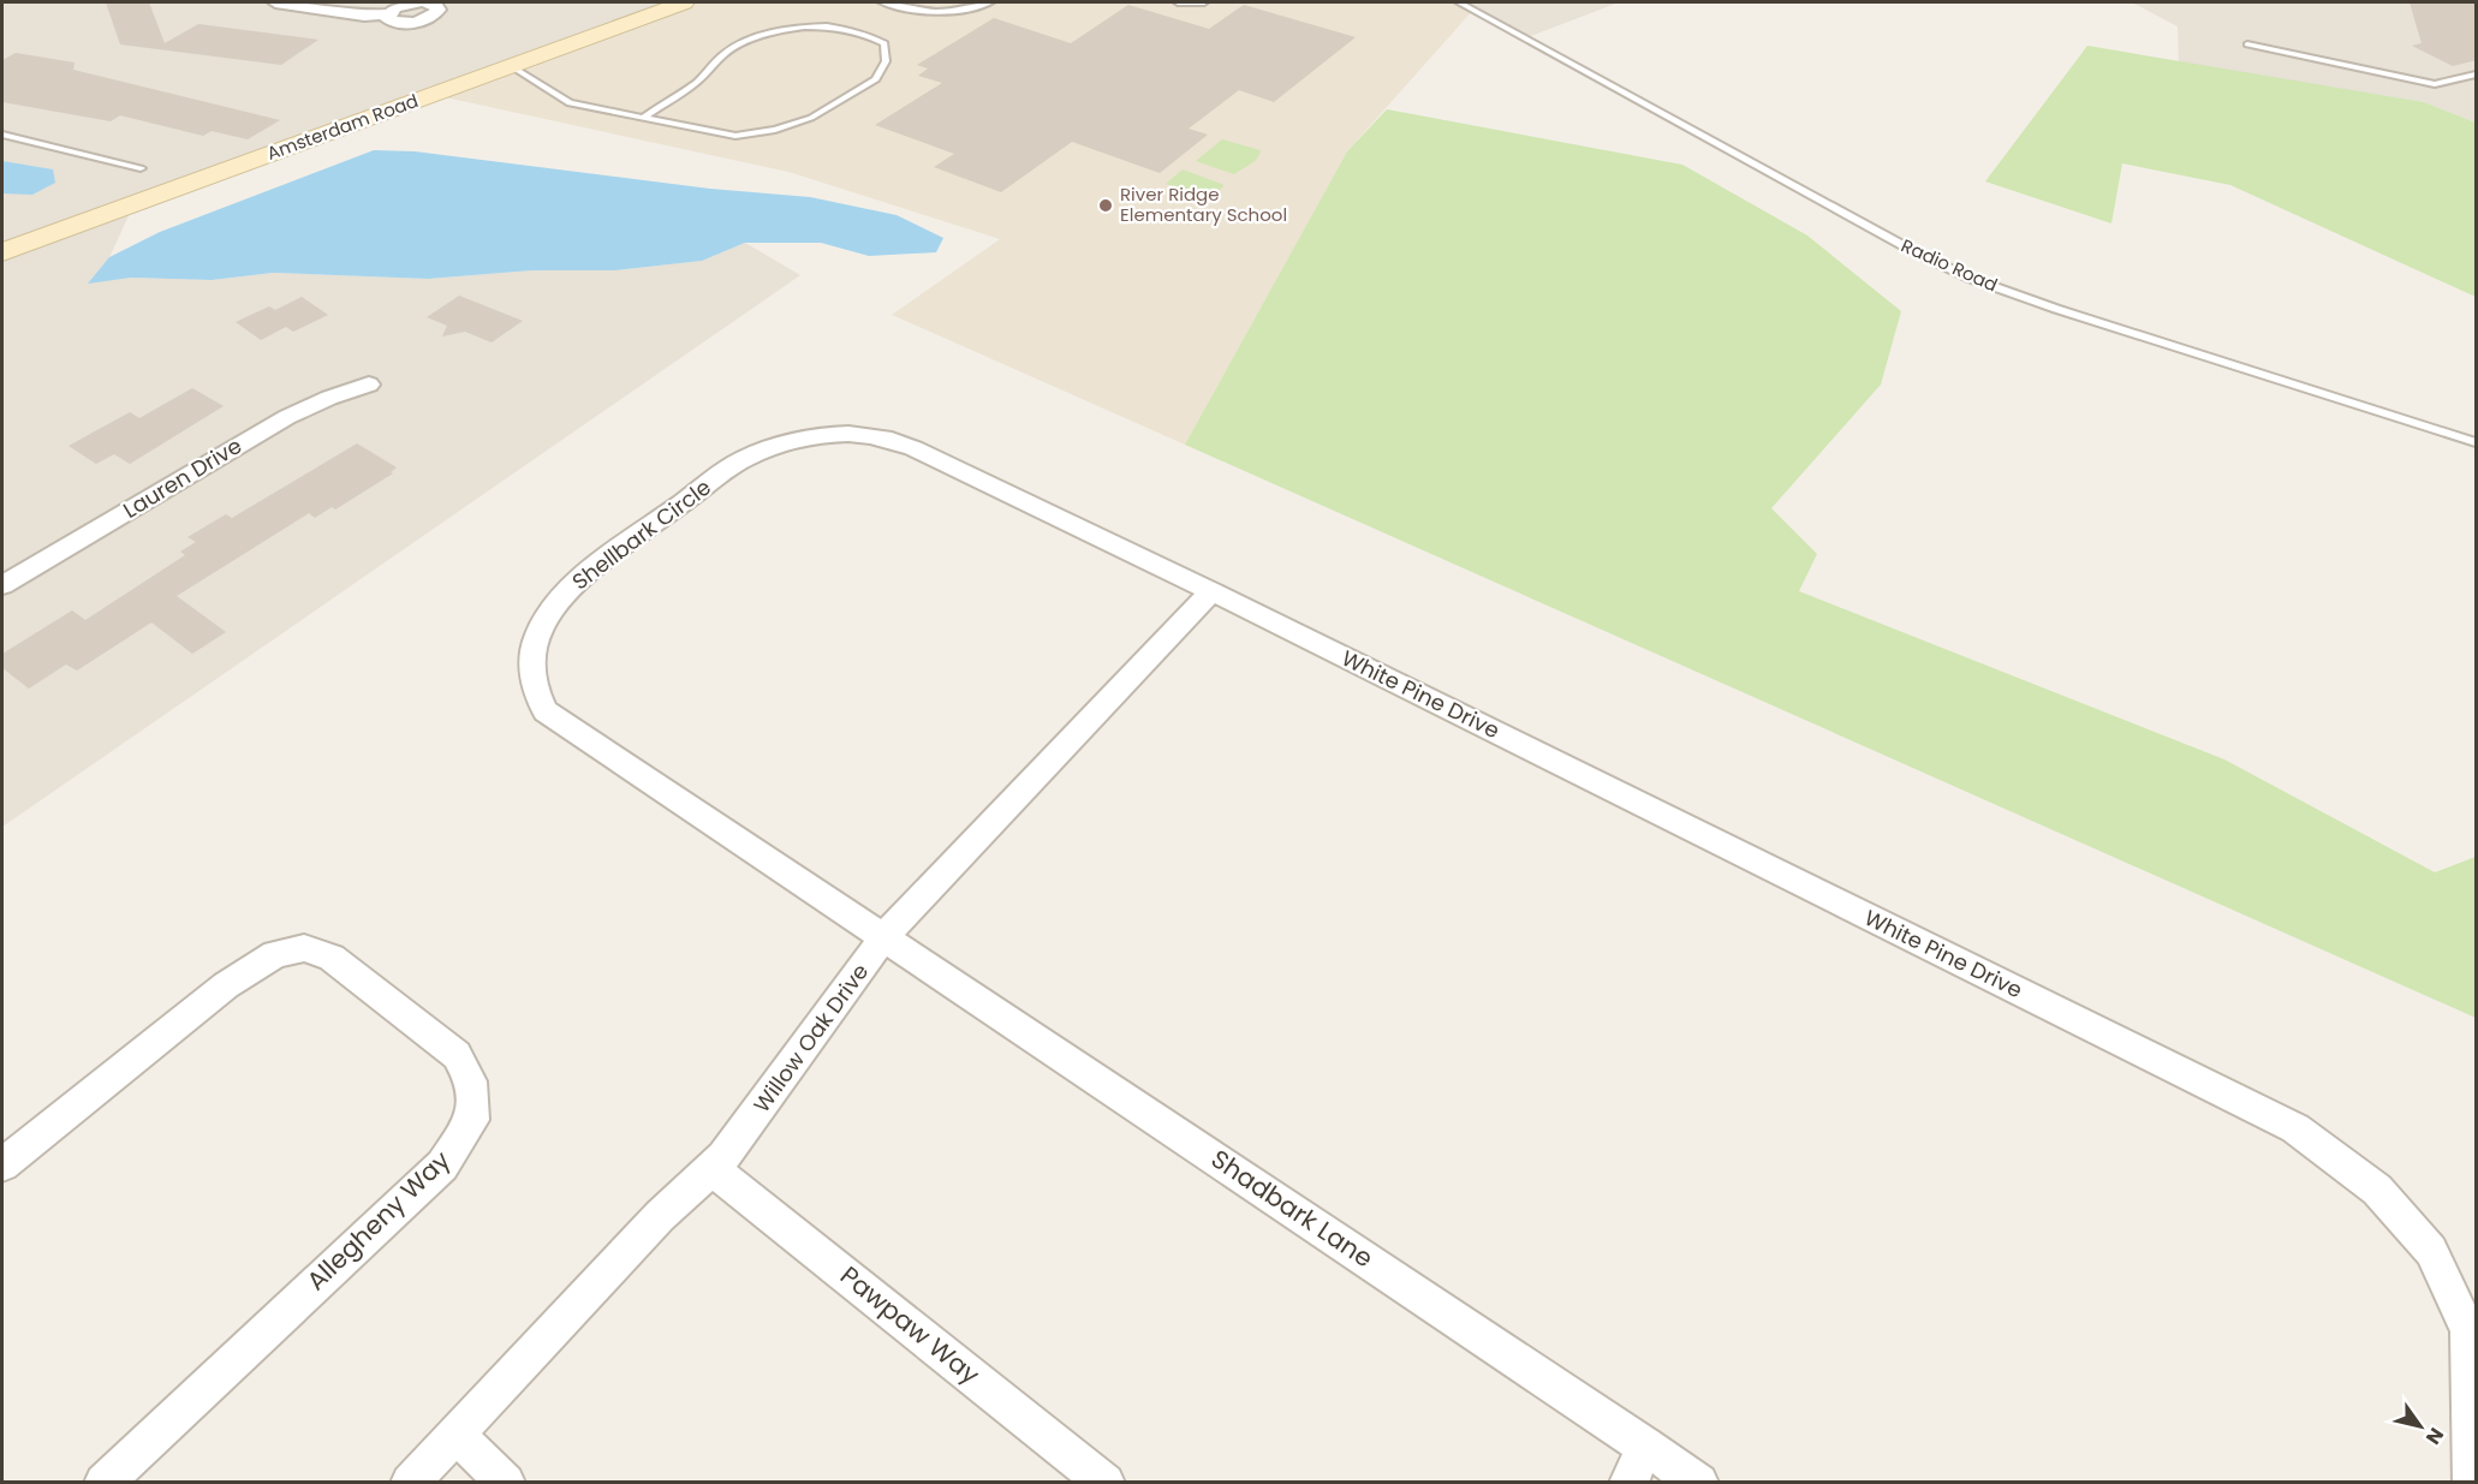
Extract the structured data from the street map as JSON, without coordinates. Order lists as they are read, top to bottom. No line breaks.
{"streets":{"main road":["Amsterdam Road"],"street":["Lauren Drive","Shellbark Circle","White Pine Drive","Willow Oak Drive","Shadbark Lane","Allegheny Way","Pawpaw Way"],"lane":["Radio Road"]},"crossings":[["Shellbark Circle","White Pine Drive"],["Shellbark Circle","Willow Oak Drive"],["Shellbark Circle","Shadbark Lane"],["White Pine Drive","Willow Oak Drive"],["Willow Oak Drive","Shadbark Lane"],["Willow Oak Drive","Pawpaw Way"]],"places":["River Ridge Elementary School"],"north":"bottom right"}
